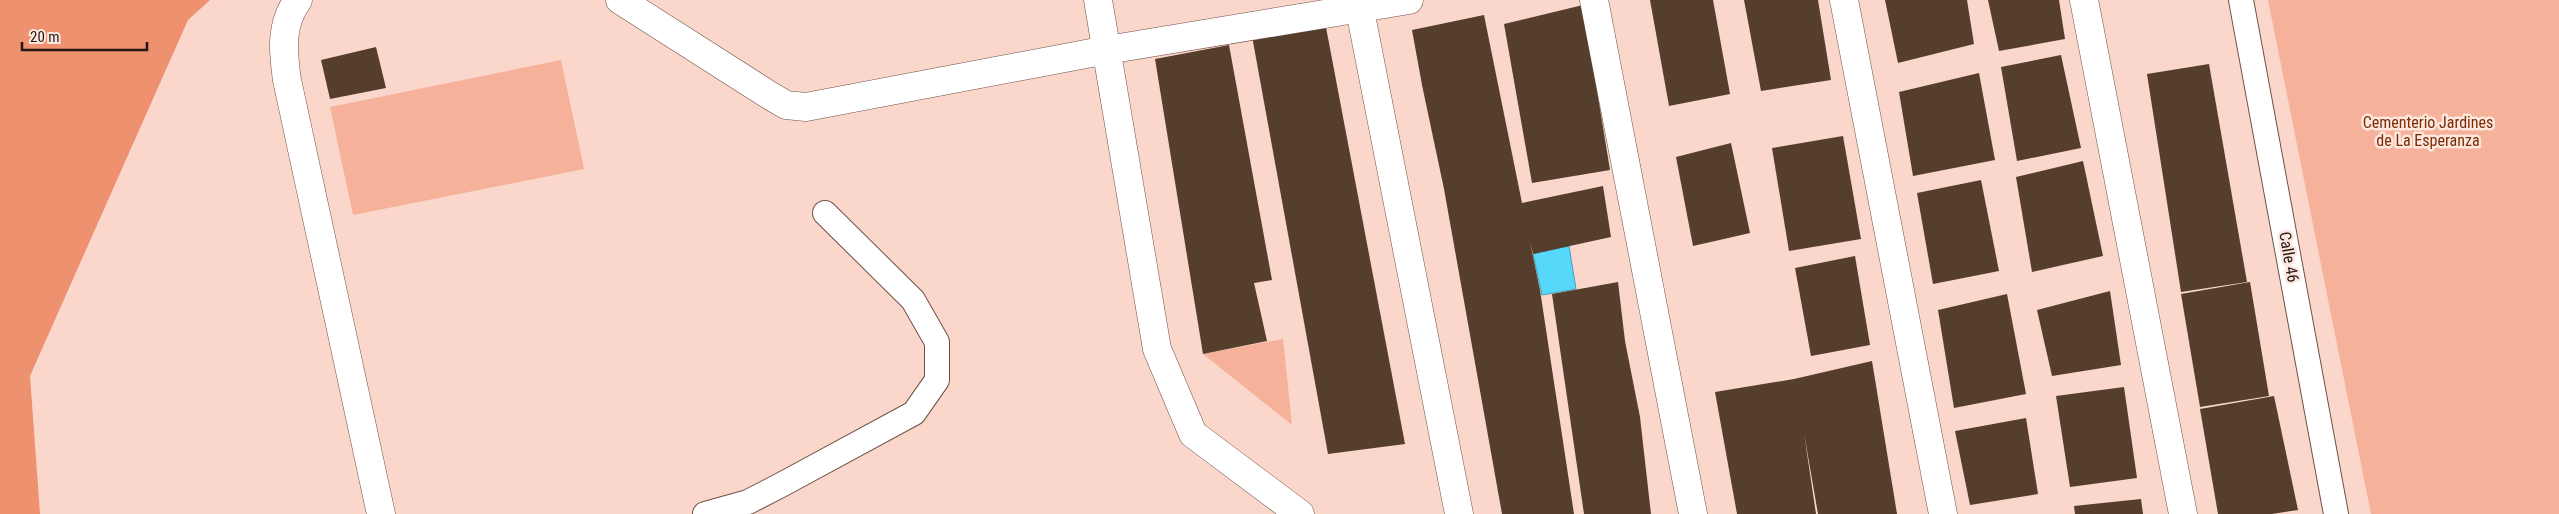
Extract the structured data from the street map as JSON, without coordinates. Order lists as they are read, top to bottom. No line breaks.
{"streets":{"lane":["Calle 46"]},"parks":["Cementerio Jardines de La Esperanza"],"scale_bar":"20 m"}
